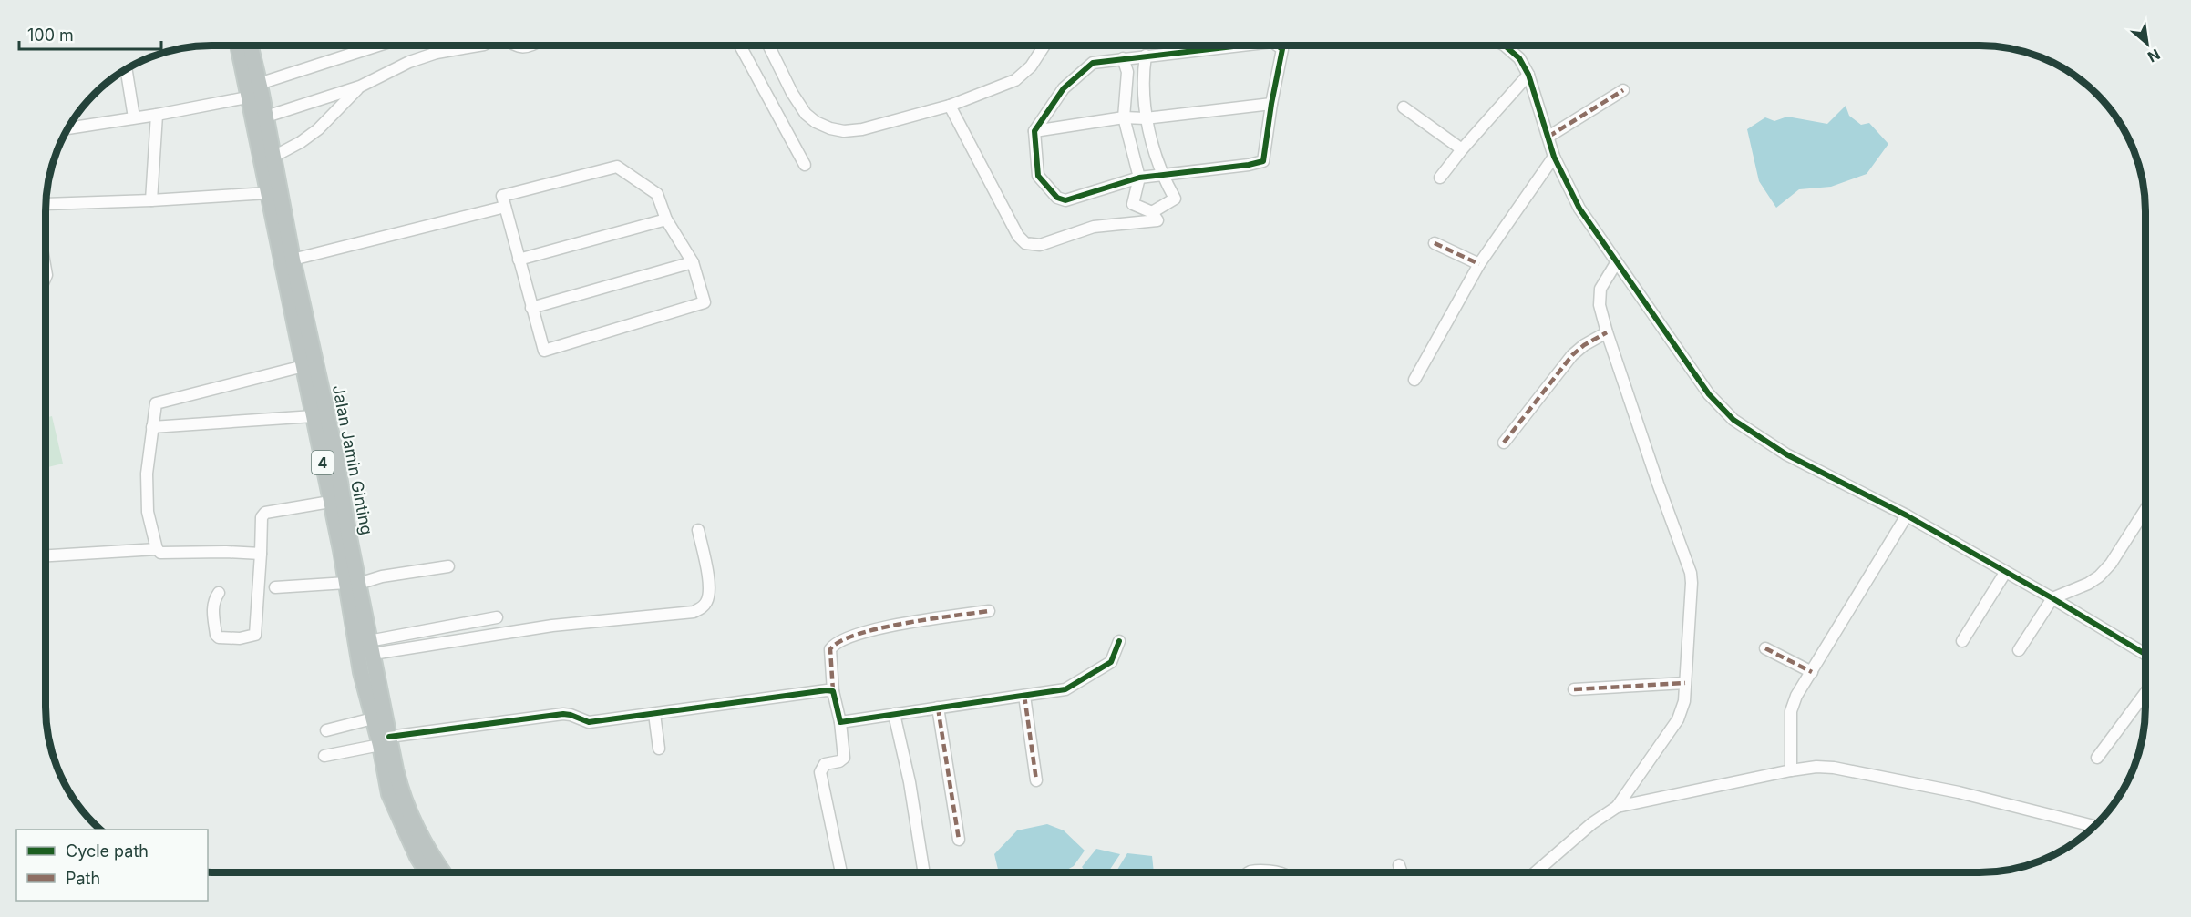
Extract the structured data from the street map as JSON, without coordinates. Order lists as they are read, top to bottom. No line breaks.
{"streets":{"highway":["Jalan Jamin Ginting","4"]},"legend":["Cycle path","Path"],"scale_bar":"100 m","north":"bottom right"}
